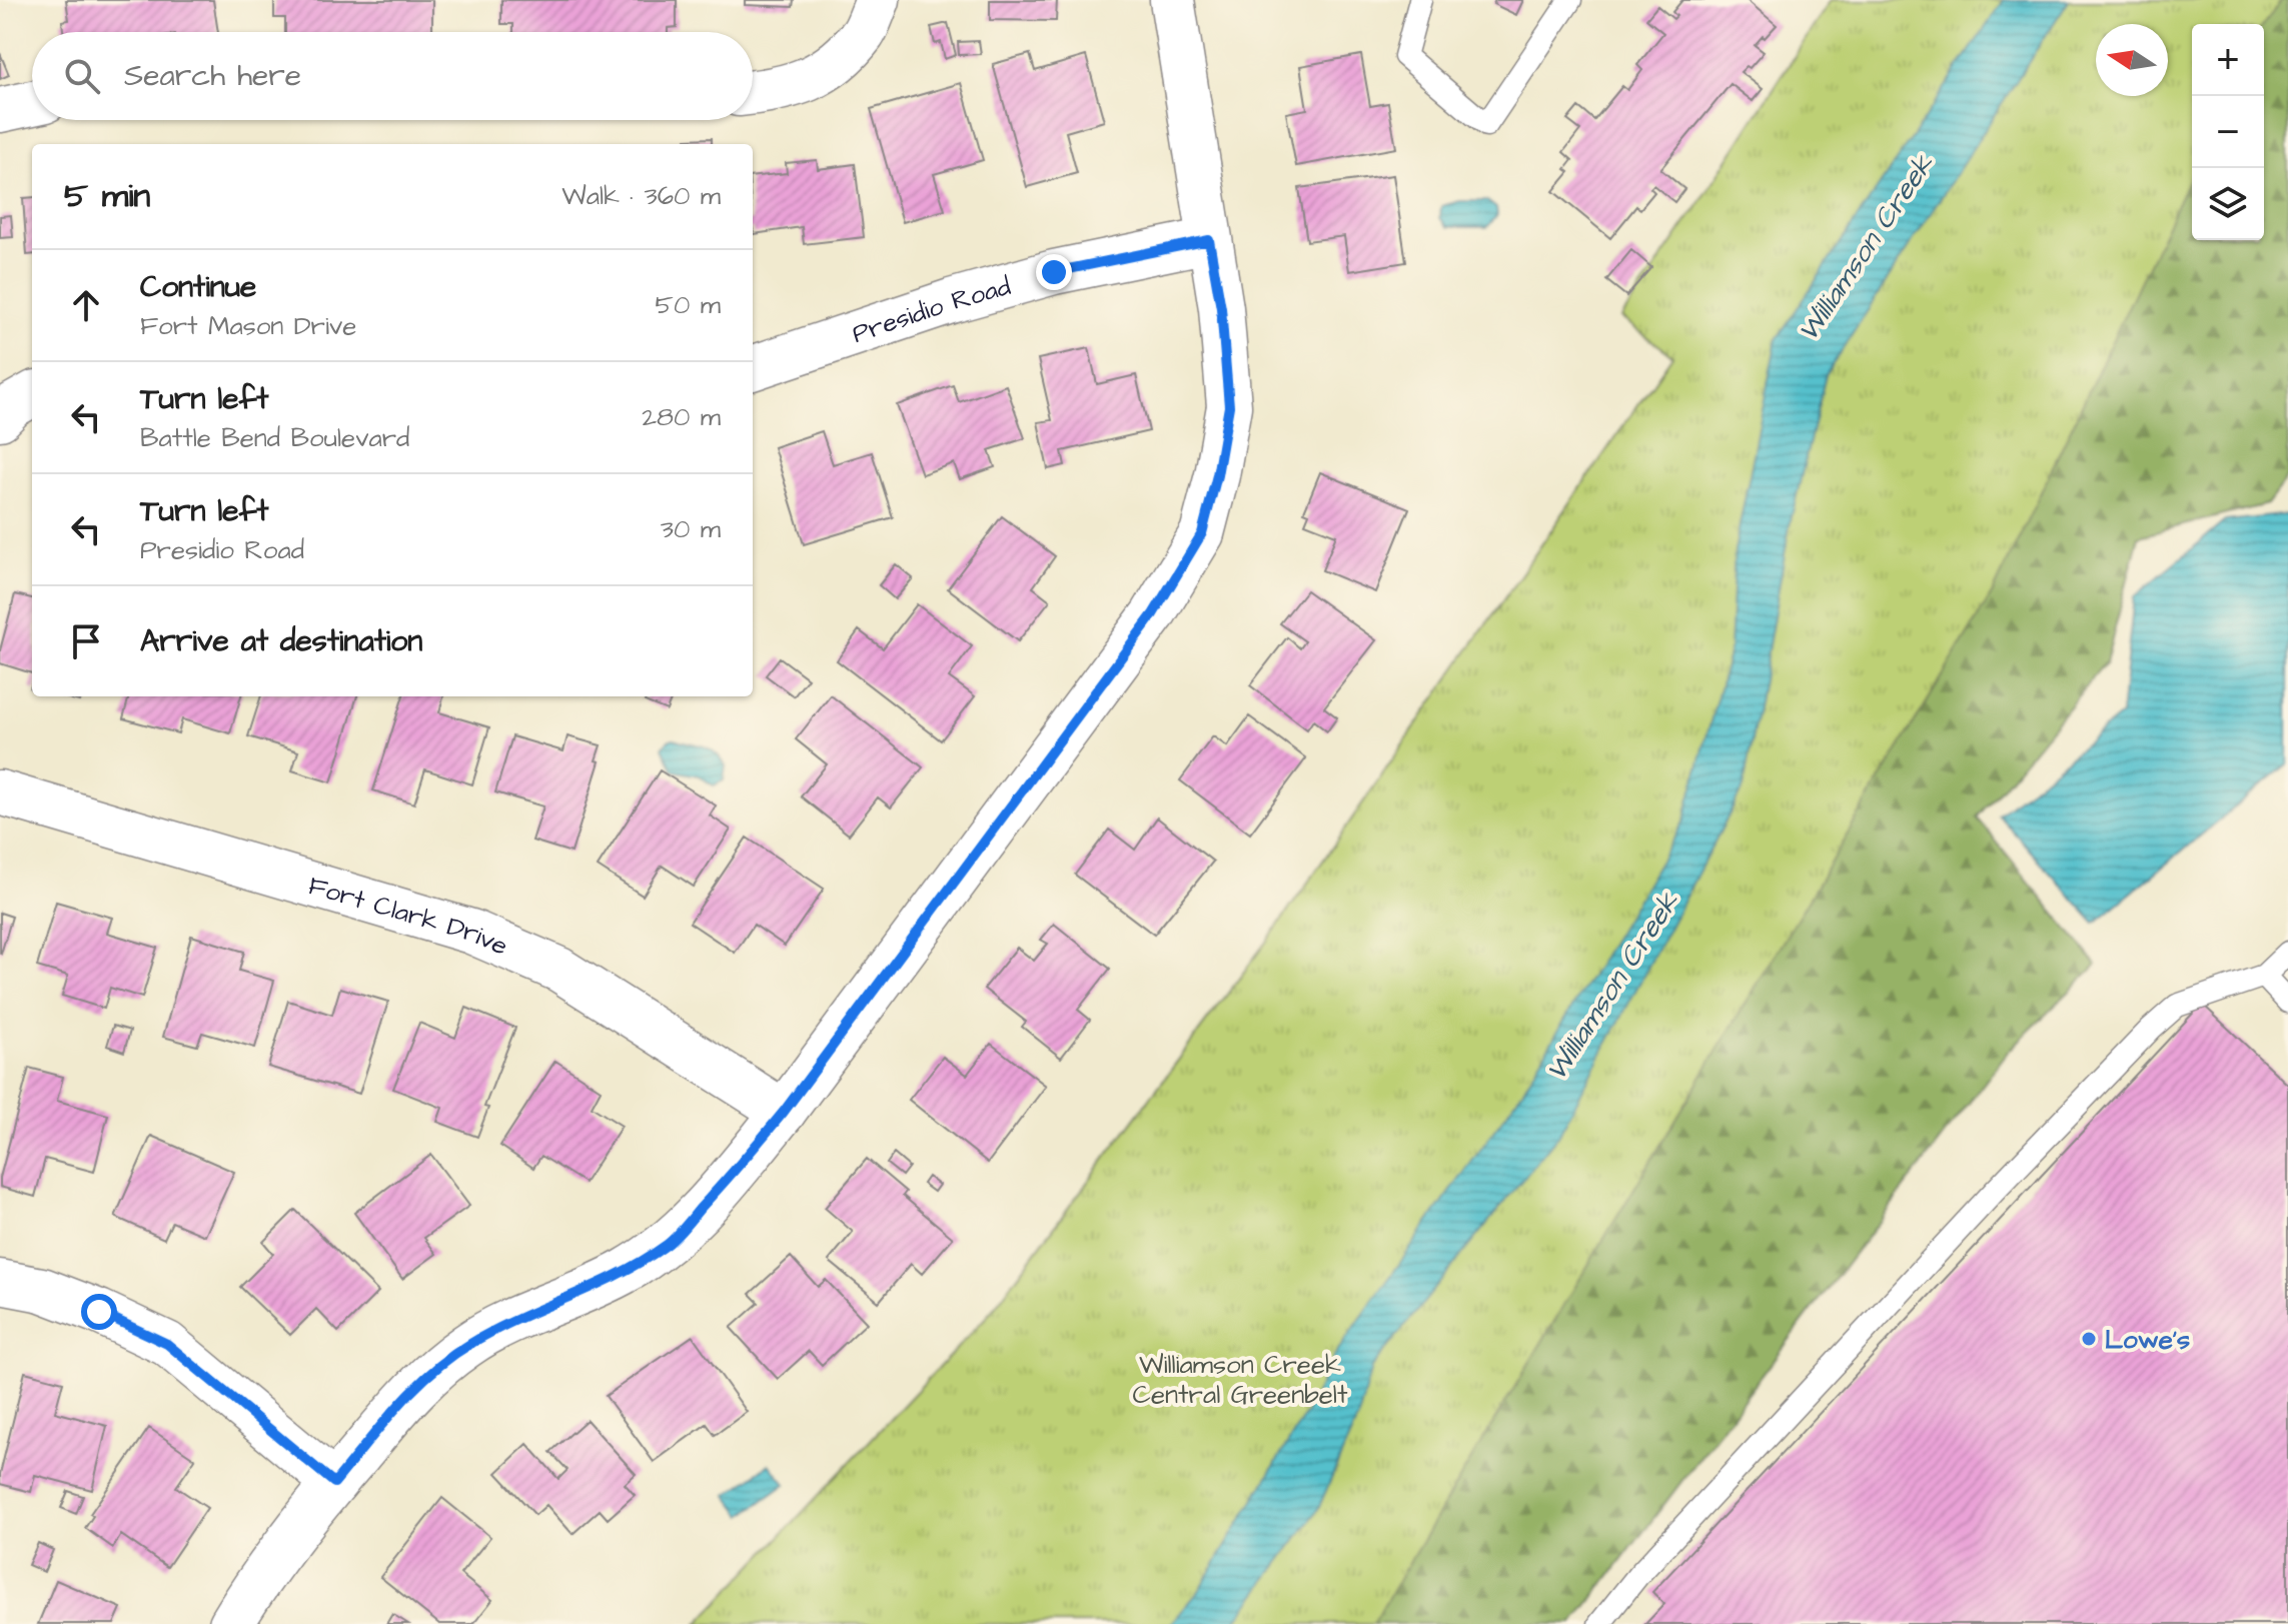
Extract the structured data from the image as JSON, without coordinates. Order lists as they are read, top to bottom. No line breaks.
{"streets":{"street":["Presidio Road","Fort Clark Drive"]},"water":["Williamson Creek"],"parks":["Williamson Creek Central Greenbelt"],"places":["Lowe's"],"north":"left","page":{"map_buttons":["+","−"],"search":"Search here","heading":["5 min","Walk · 360 m"],"list":[["Continue","Fort Mason Drive","50 m"],["Turn left","Battle Bend Boulevard","280 m"],["Turn left","Presidio Road","30 m"],"Arrive at destination"]}}
